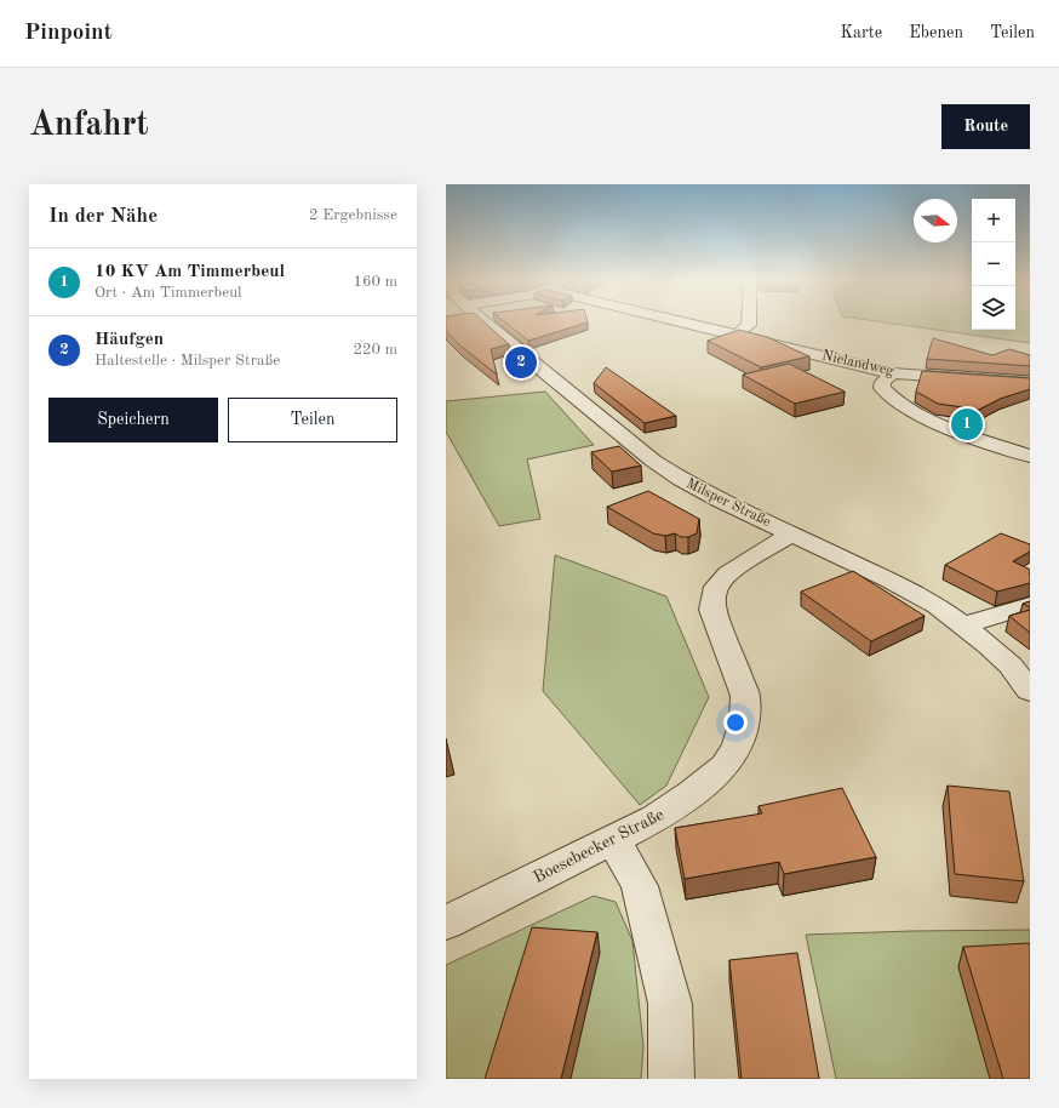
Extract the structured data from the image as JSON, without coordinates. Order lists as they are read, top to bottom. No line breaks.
{"streets":{"street":["Nielandweg","Milsper Straße","Boesebecker Straße"]},"crossings":[["Milsper Straße","Boesebecker Straße"]],"north":"right","page":{"header":"Pinpoint","nav":["Karte","Ebenen","Teilen"],"buttons":["Route",["Speichern","Teilen"]],"title":"Anfahrt","heading":["In der Nähe","2 Ergebnisse"],"map_buttons":["+","−"],"list":[{"mark":"1","name":"10 KV Am Timmerbeul","note":"Ort · Am Timmerbeul","value":"160 m"},{"mark":"2","name":"Häufgen","note":"Haltestelle · Milsper Straße","value":"220 m"}],"pins":["2","1"]}}
